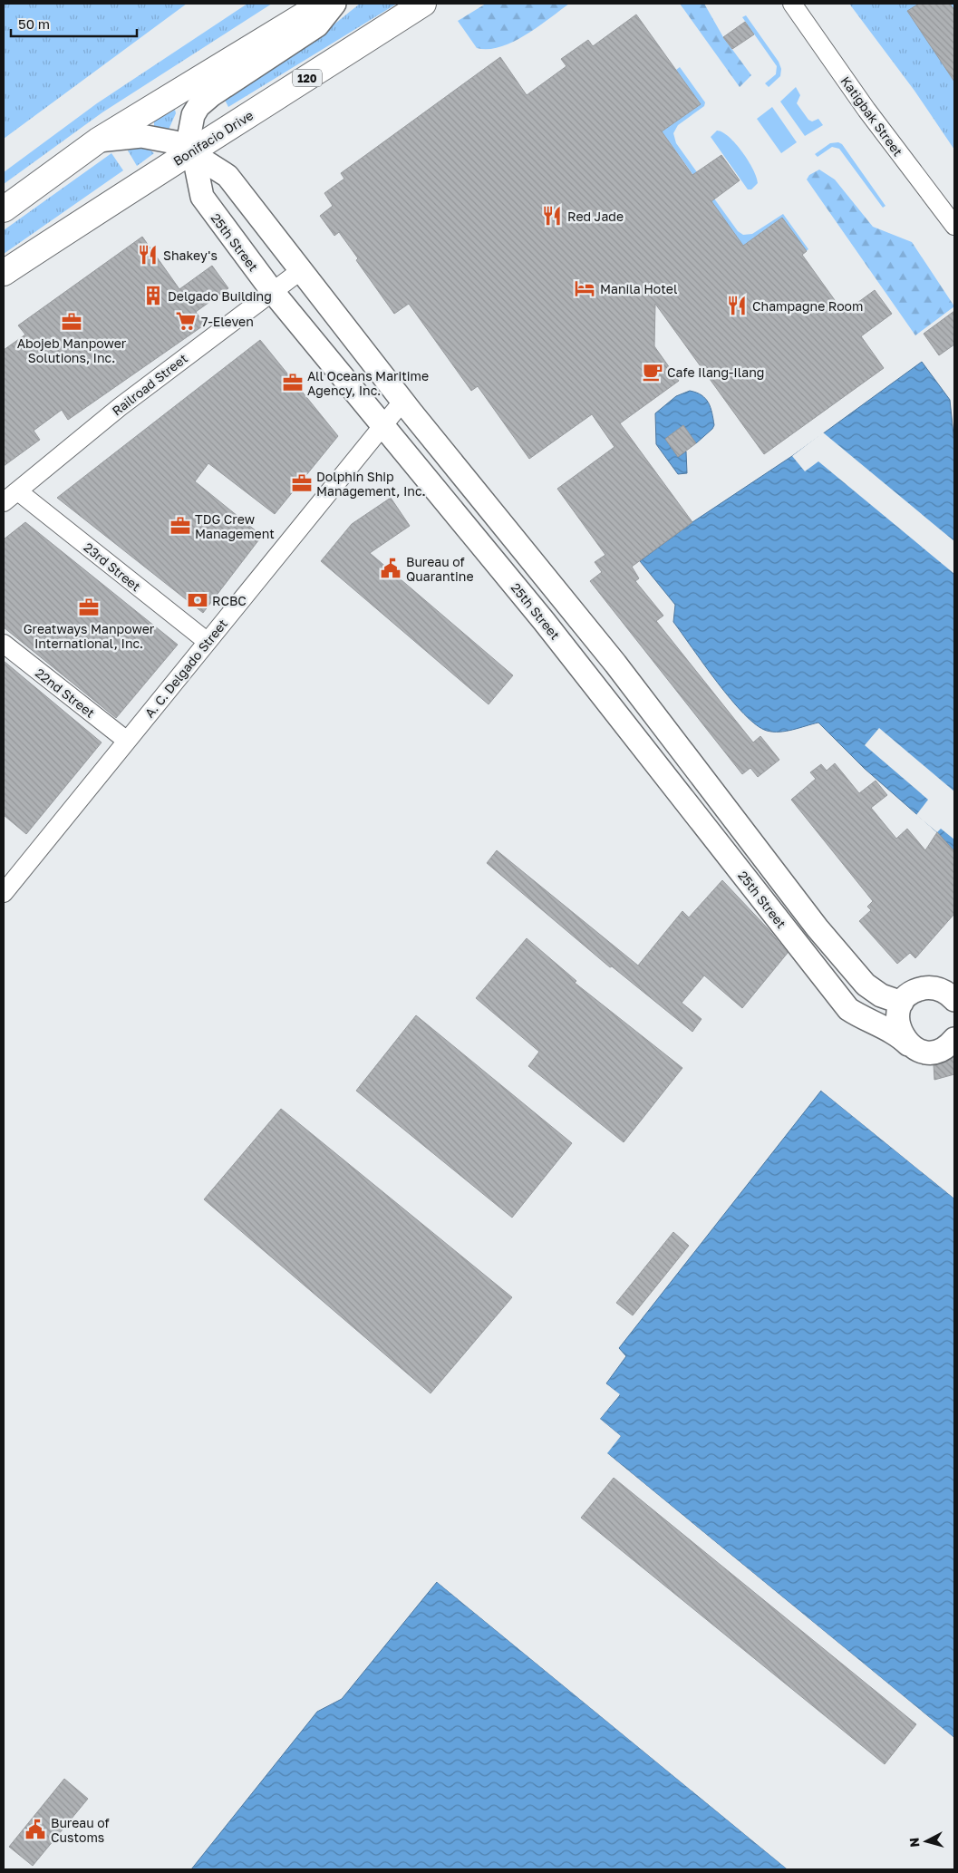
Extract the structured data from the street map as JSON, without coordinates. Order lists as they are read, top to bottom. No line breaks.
{"streets":{"highway":["120","Bonifacio Drive"],"street":["Katigbak Street","25th Street","Railroad Street","23rd Street","A. C. Delgado Street","22nd Street"]},"crossings":[["Bonifacio Drive","25th Street"],["25th Street","Railroad Street"],["25th Street","A. C. Delgado Street"],["Railroad Street","23rd Street"],["23rd Street","A. C. Delgado Street"],["A. C. Delgado Street","22nd Street"]],"places":{"restaurant":["Red Jade","Shakey's","Champagne Room"],"hotel":["Manila Hotel"],"building":["Delgado Building"],"supermarket":["7-Eleven"],"office":["Abojeb Manpower Solutions, Inc.","All Oceans Maritime Agency, Inc.","Dolphin Ship Management, Inc.","TDG Crew Management","Greatways Manpower International, Inc."],"cafe":["Cafe Ilang-Ilang"],"public building":["Bureau of Quarantine","Bureau of Customs"],"bank":["RCBC"]},"scale_bar":"50 m","north":"left"}
